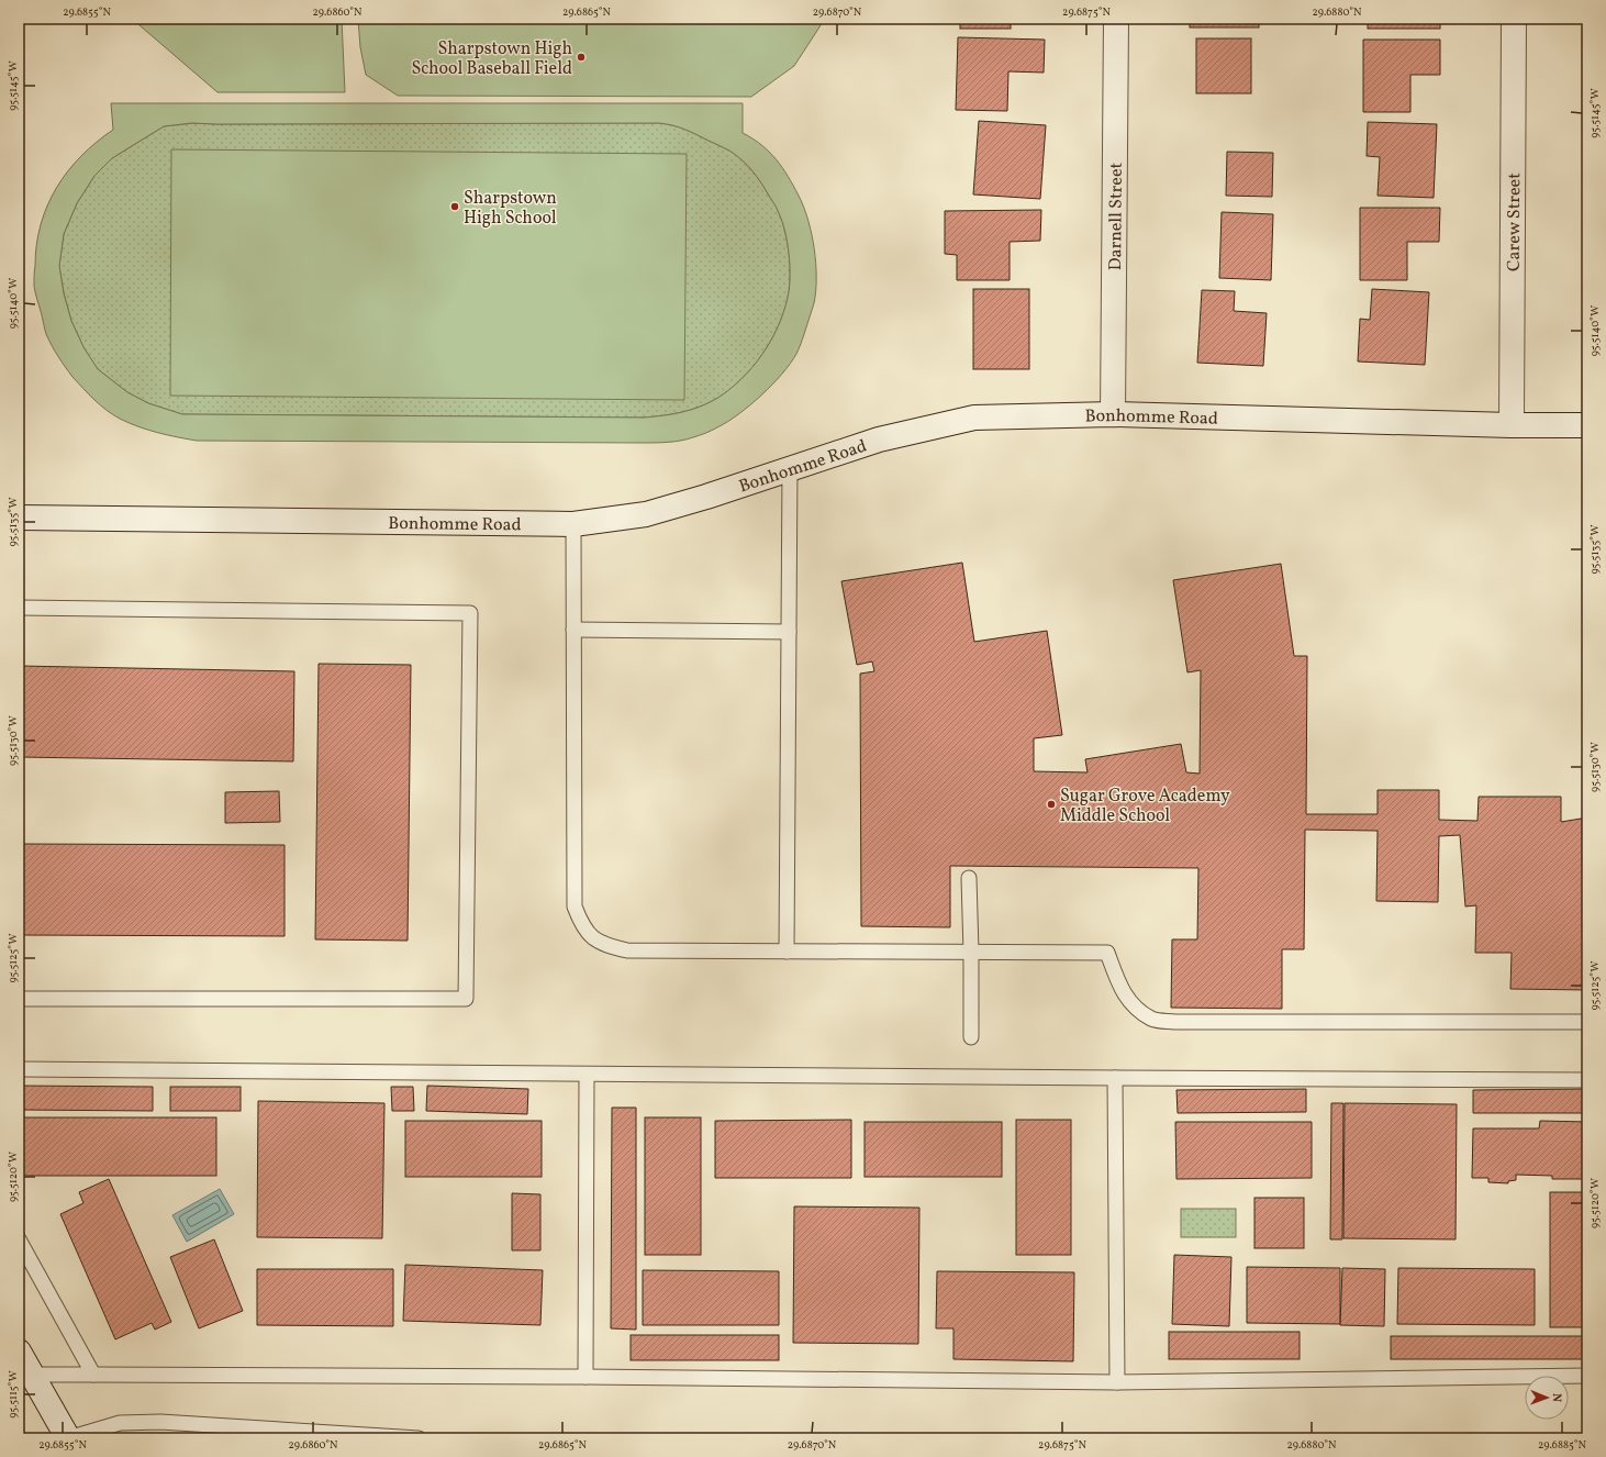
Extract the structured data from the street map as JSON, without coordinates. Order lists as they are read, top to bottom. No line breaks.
{"streets":{"street":["Darnell Street","Carew Street","Bonhomme Road"]},"crossings":[["Darnell Street","Bonhomme Road"],["Carew Street","Bonhomme Road"]],"places":["Sharpstown High School Baseball Field","Sharpstown High School","Sugar Grove Academy Middle School"],"north":"right","coordinates":["29.6855°N","29.6860°N","29.6865°N","29.6870°N","29.6875°N","29.6880°N","95.5145°W","95.5140°W","95.5135°W","95.5130°W","95.5125°W","95.5120°W","95.5115°W","29.6885°N"]}
